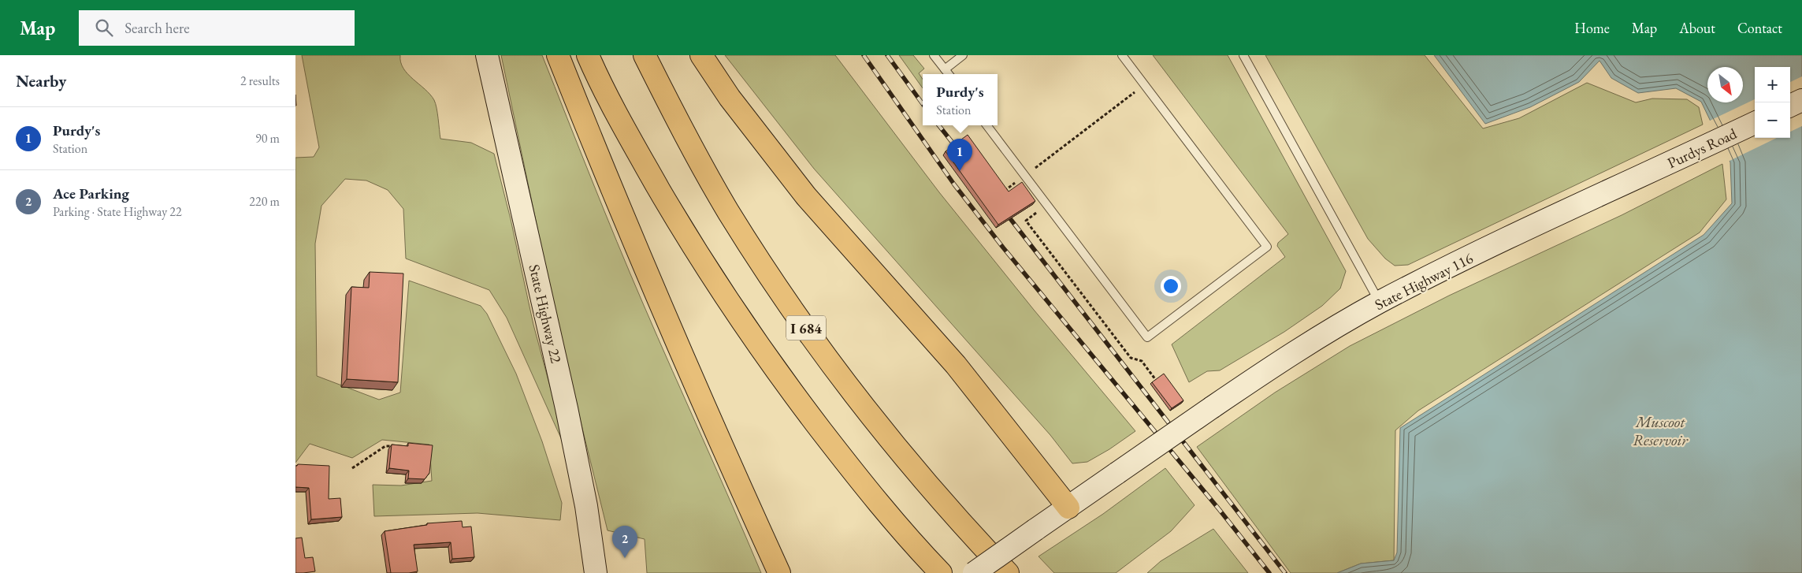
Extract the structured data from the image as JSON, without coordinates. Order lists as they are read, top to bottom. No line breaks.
{"streets":{"highway":["I 684"],"main road":["Purdys Road","State Highway 116","State Highway 22"]},"crossings":[["Purdys Road","State Highway 116"]],"water":["Muscoot Reservoir"],"north":"bottom right","page":{"header":"Map","search":"Search here","nav":["Home","Map","About","Contact"],"heading":["Nearby","2 results"],"map_buttons":["+","−"],"popup":["Purdy's","Station"],"list":[{"mark":"1","name":"Purdy's","note":"Station","value":"90 m"},{"mark":"2","name":"Ace Parking","note":"Parking · State Highway 22","value":"220 m"}],"pins":["1","2"]}}
